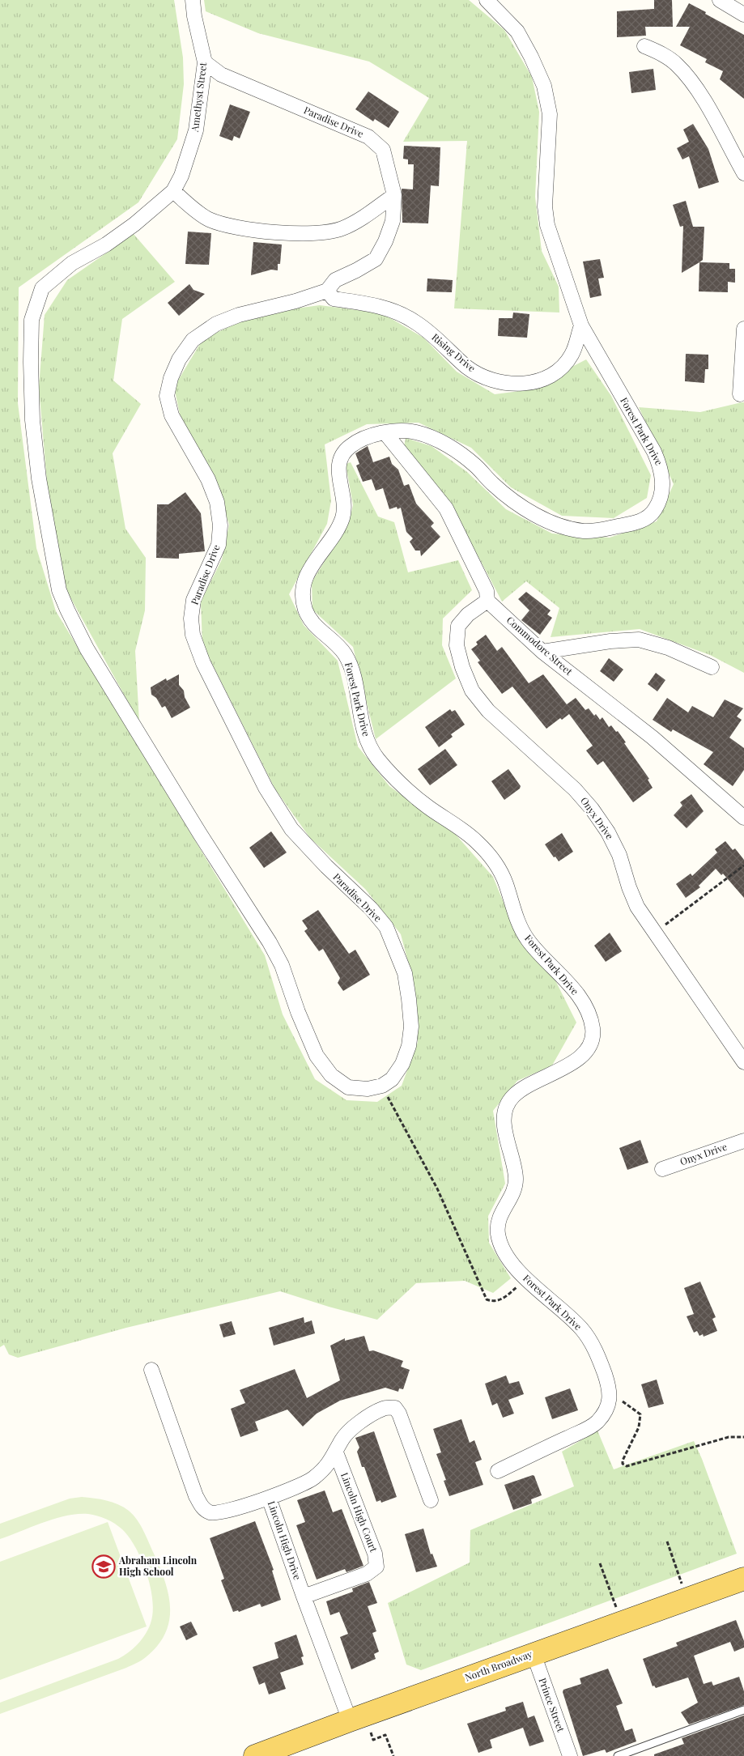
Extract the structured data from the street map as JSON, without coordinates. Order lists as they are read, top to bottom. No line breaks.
{"streets":{"main road":["North Broadway"],"street":["Amethyst Street","Paradise Drive","Rising Drive","Forest Park Drive","Commodore Street","Onyx Drive","Lincoln High Court","Lincoln High Drive","Prince Street"]},"crossings":[["Amethyst Street","Paradise Drive"],["Paradise Drive","Rising Drive"],["Rising Drive","Forest Park Drive"],["Commodore Street","Onyx Drive"],["Lincoln High Court","Lincoln High Drive"],["Lincoln High Drive","North Broadway"],["North Broadway","Prince Street"]],"places":{"school or university":["Abraham Lincoln High School"]}}
